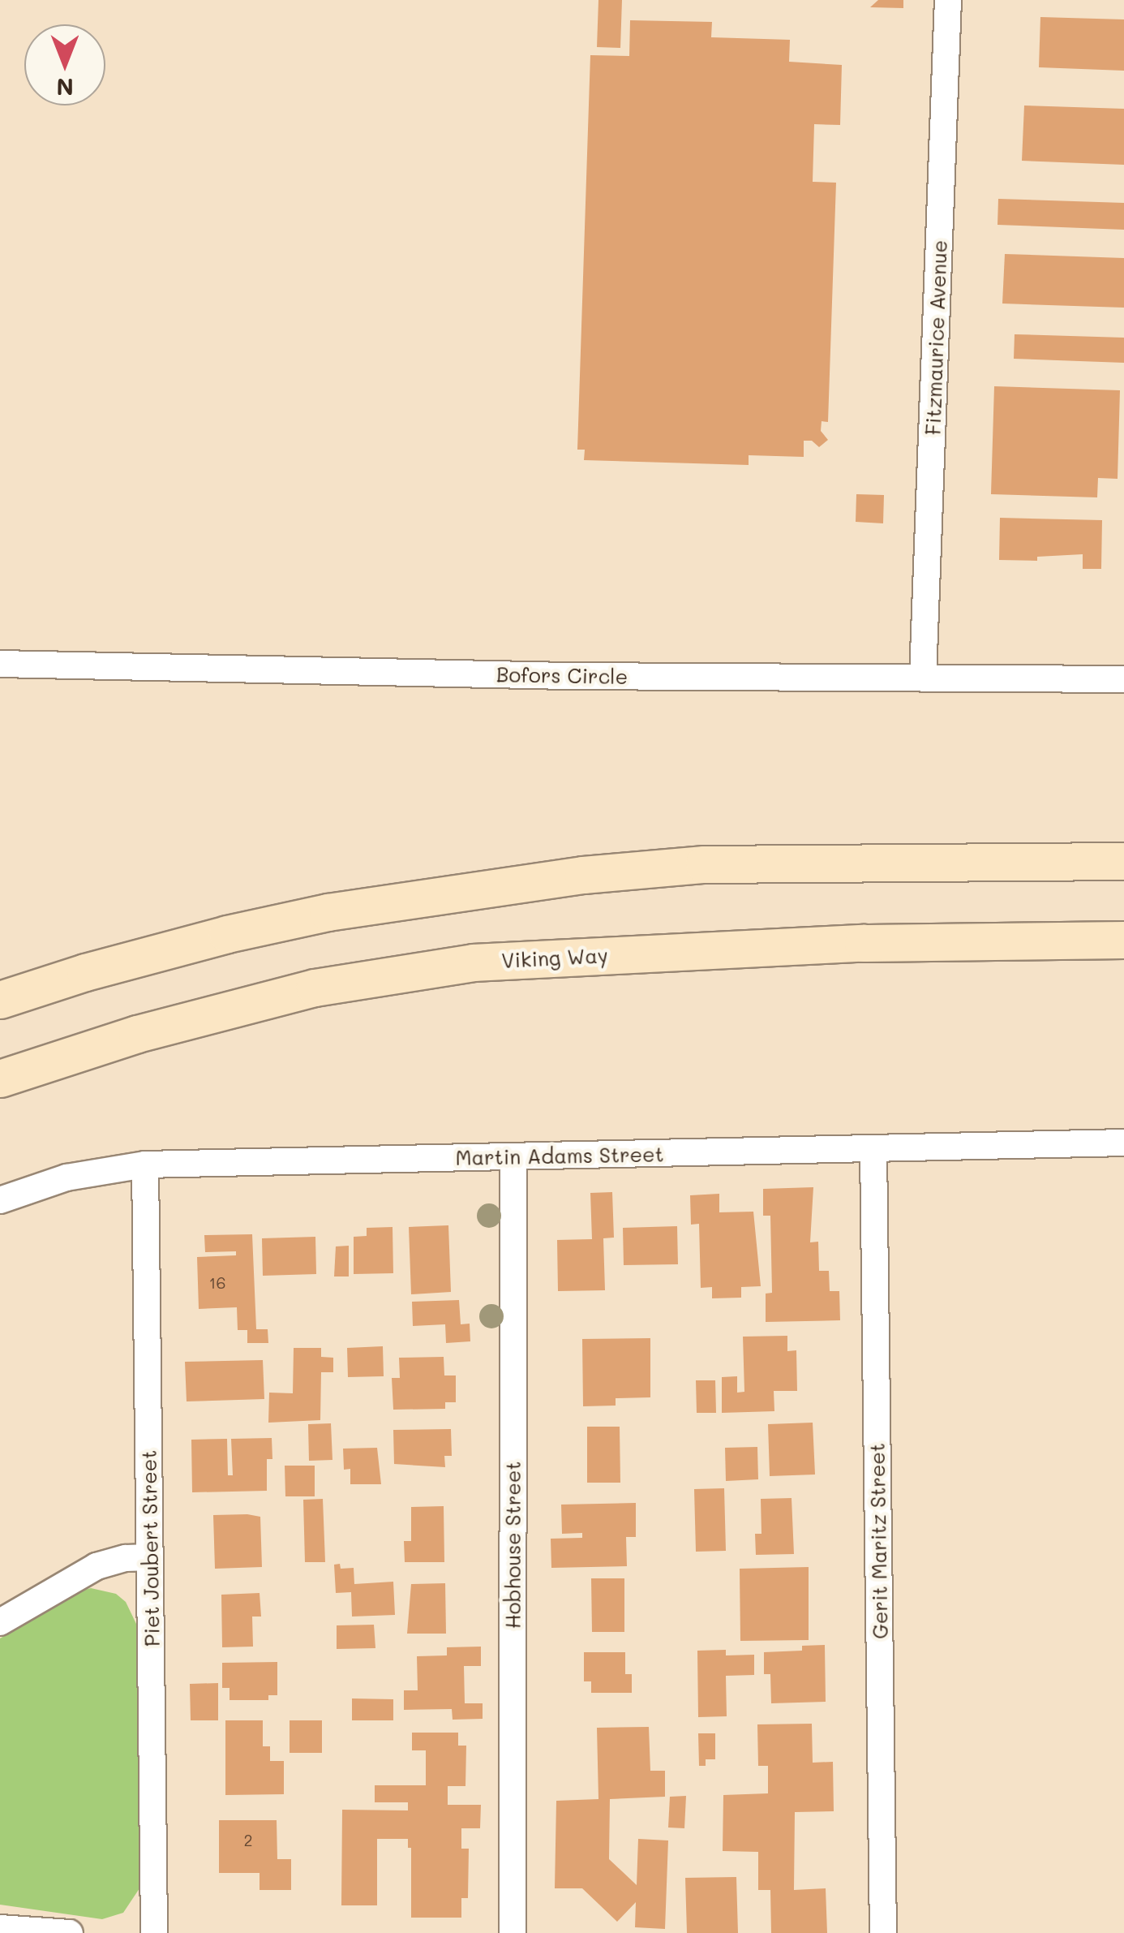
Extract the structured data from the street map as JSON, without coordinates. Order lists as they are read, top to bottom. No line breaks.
{"streets":{"main road":["Viking Way"],"street":["Fitzmaurice Avenue","Bofors Circle","Martin Adams Street","Gerit Maritz Street","Hobhouse Street","Piet Joubert Street"]},"crossings":[["Fitzmaurice Avenue","Bofors Circle"],["Martin Adams Street","Gerit Maritz Street"],["Martin Adams Street","Hobhouse Street"],["Martin Adams Street","Piet Joubert Street"]],"house_numbers":["16","2"],"north":"bottom"}
